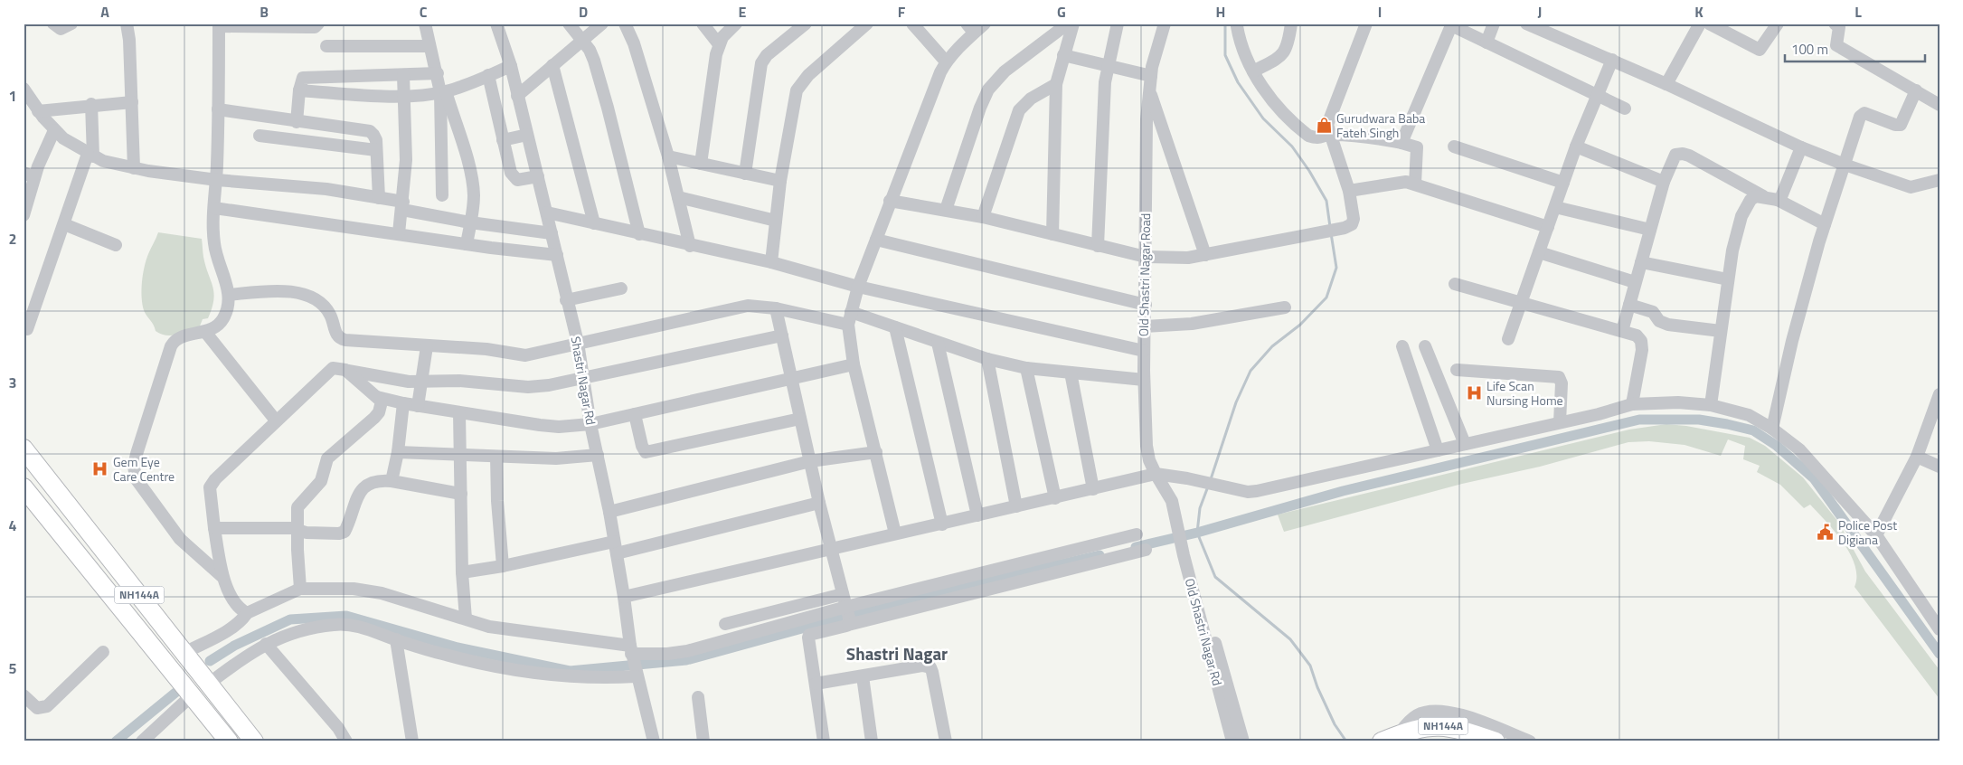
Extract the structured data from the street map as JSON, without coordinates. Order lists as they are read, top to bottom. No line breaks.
{"streets":{"highway":["NH144A"],"street":["Old Shastri Nagar Road","Shastri Nagar Rd","Old Shastri Nagar Rd"]},"crossings":[["Old Shastri Nagar Road","Old Shastri Nagar Rd"]],"districts":["Shastri Nagar"],"places":{"shop":["Gurudwara Baba Fateh Singh"],"hospital":["Life Scan Nursing Home","Gem Eye Care Centre"],"public building":["Police Post Digiana"]},"scale_bar":"100 m","grid":{"columns":["A","B","C","D","E","F","G","H","I","J","K","L"],"rows":["1","2","3","4","5"]}}
